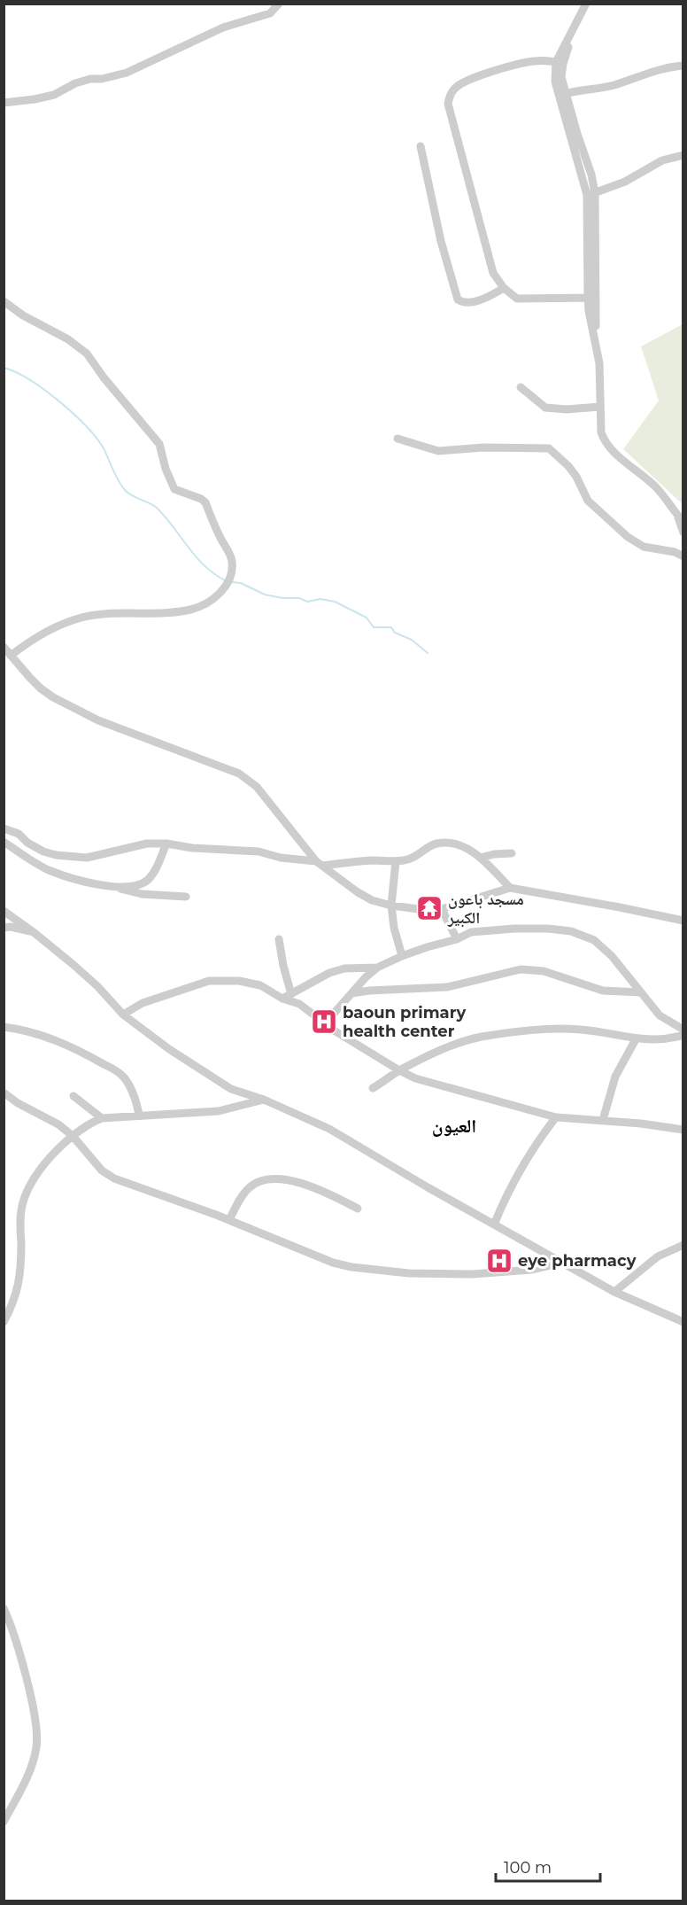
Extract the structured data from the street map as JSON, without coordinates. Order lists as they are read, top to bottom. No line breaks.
{"districts":["العيون"],"places":{"temple":["مسجد باعون الكبير"],"hospital":["baoun primary health center","eye pharmacy"]},"scale_bar":"100 m"}
